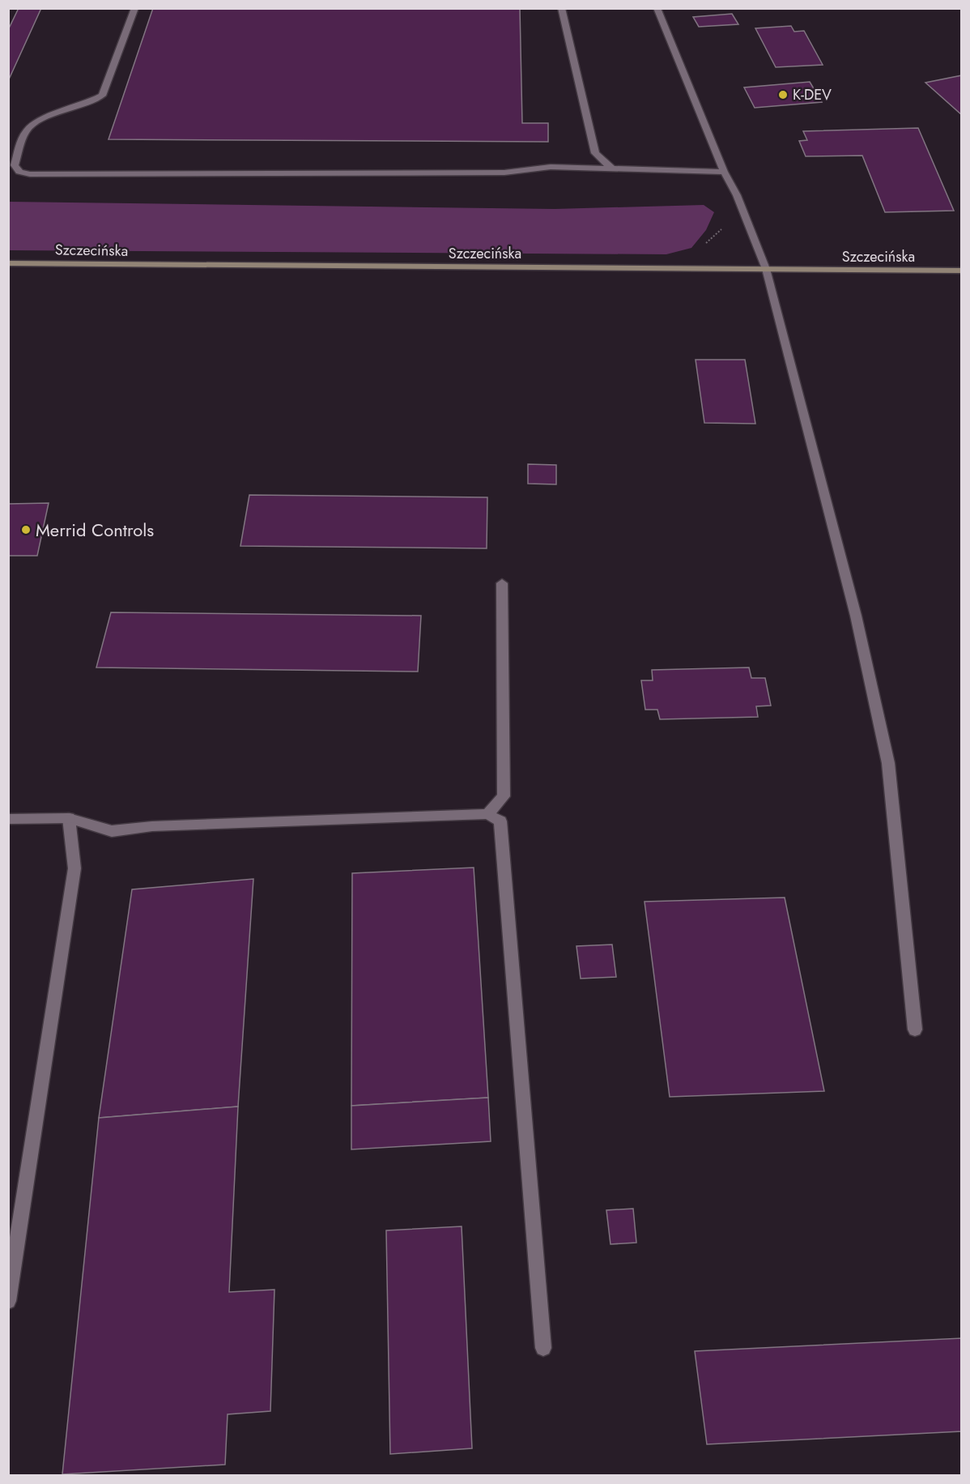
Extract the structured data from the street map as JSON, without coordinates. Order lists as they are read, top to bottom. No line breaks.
{"streets":{"main road":["Szczecińska"]},"places":["K-DEV","Merrid Controls"]}
